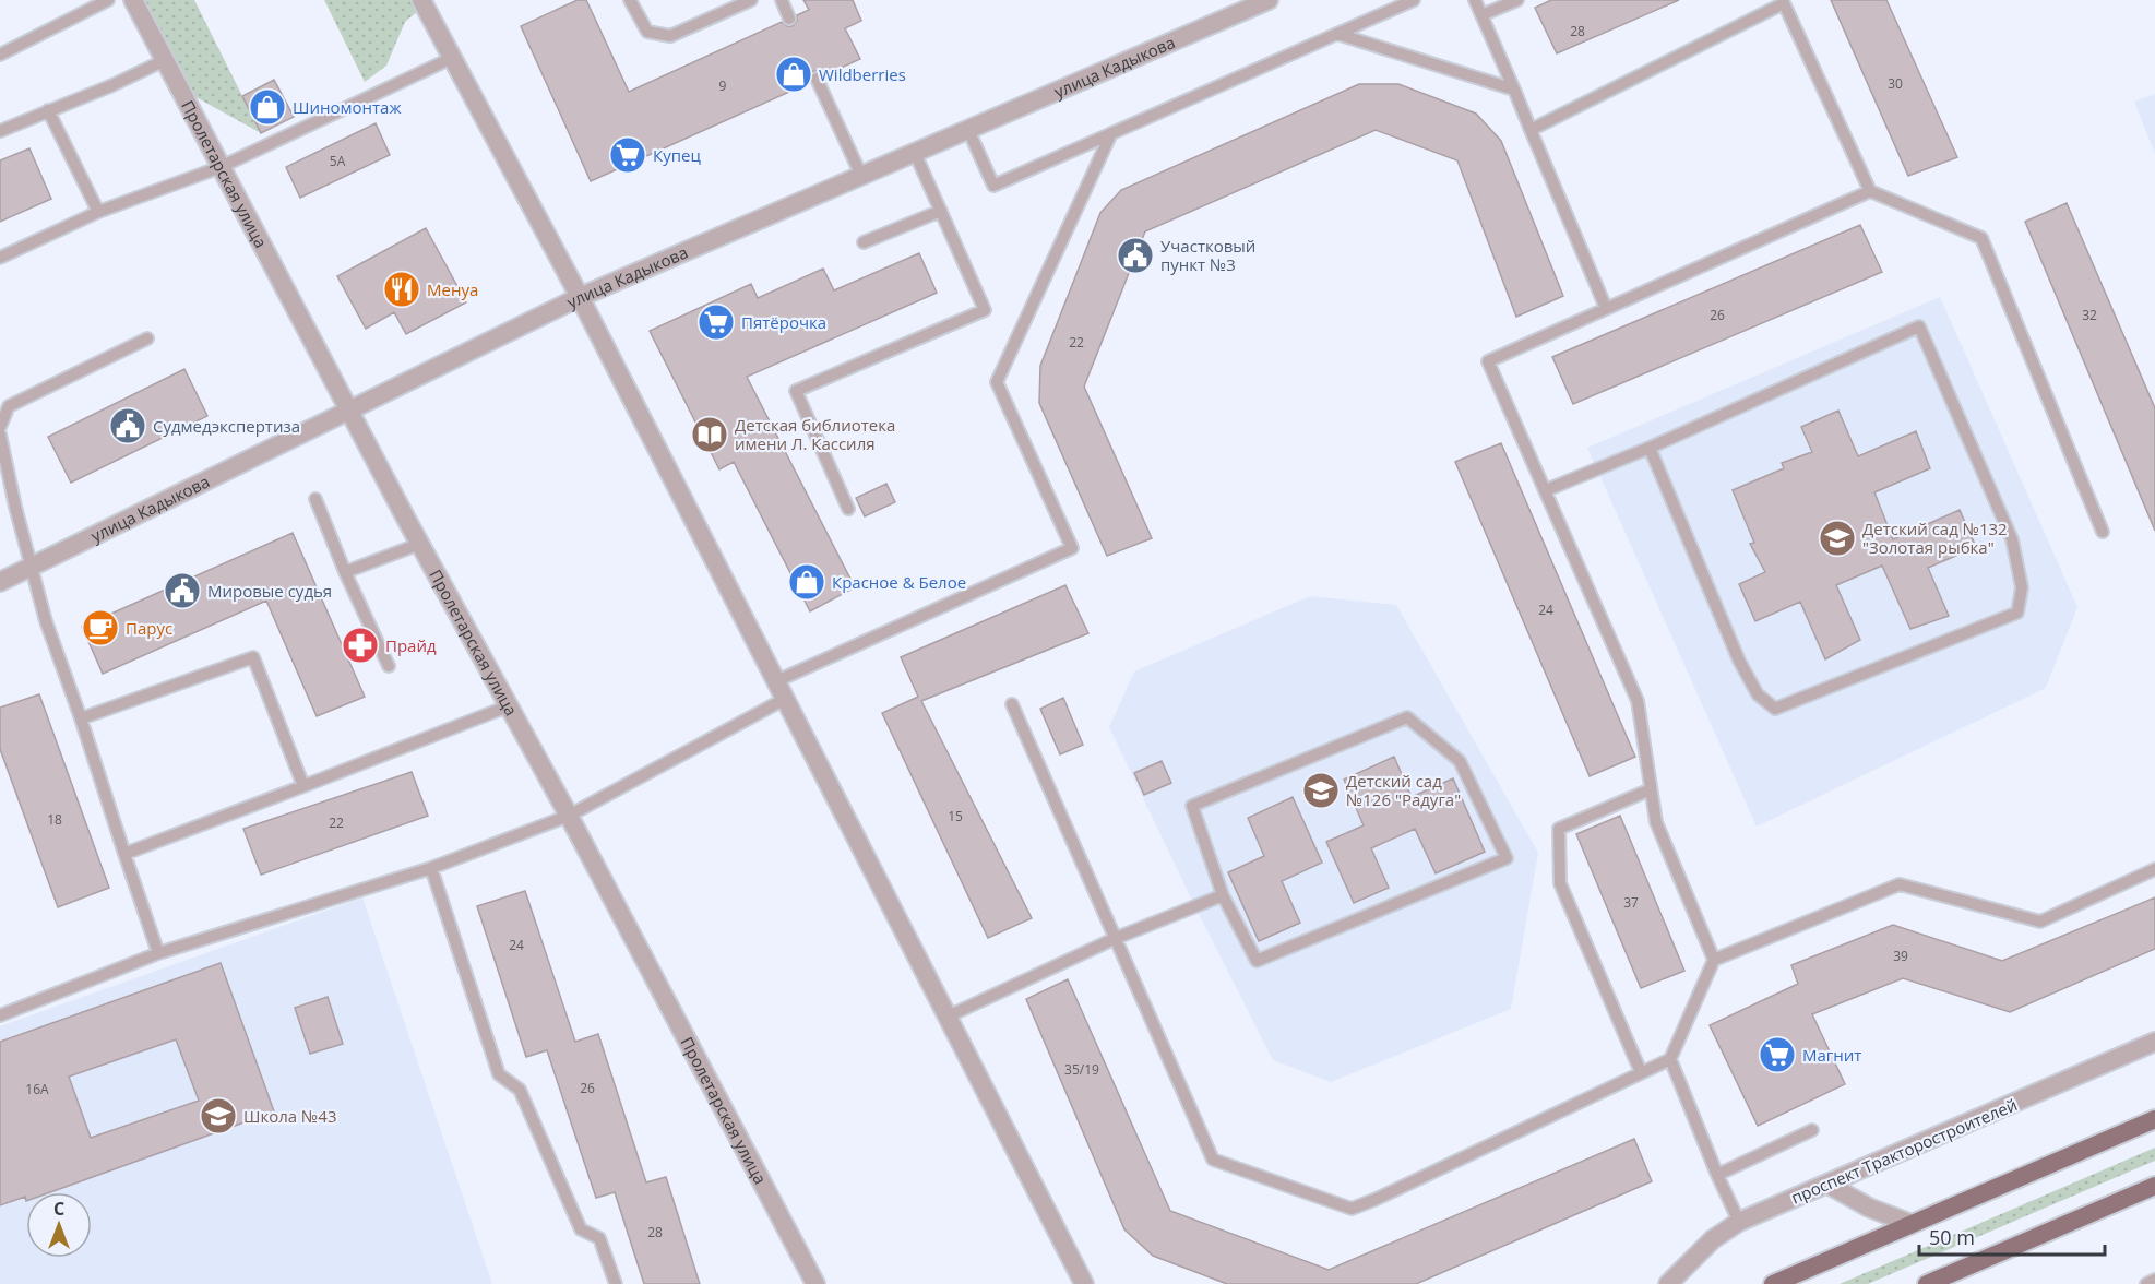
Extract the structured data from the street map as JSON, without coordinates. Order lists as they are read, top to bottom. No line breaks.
{"streets":{"street":["улица Кадыкова","Пролетарская улица","проспект Тракторостроителей"]},"crossings":[["улица Кадыкова","Пролетарская улица"]],"places":{"shop":["Wildberries","Шиномонтаж","Красное & Белое"],"supermarket":["Купец","Пятёрочка","Магнит"],"public building":["Участковый пункт №3","Судмедэкспертиза","Мировые судья"],"restaurant":["Менуа"],"library":["Детская библиотека имени Л. Кассиля"],"school or university":["Детский сад №132 \"Золотая рыбка\"","Детский сад №126 \"Радуга\"","Школа №43"],"cafe":["Парус"],"pharmacy":["Прайд"]},"house_numbers":["28","30","9","5А","26","32","22","24","15","18","22","37","24","39","35/19","26","16А","28"],"scale_bar":"50 m","north":"top"}
